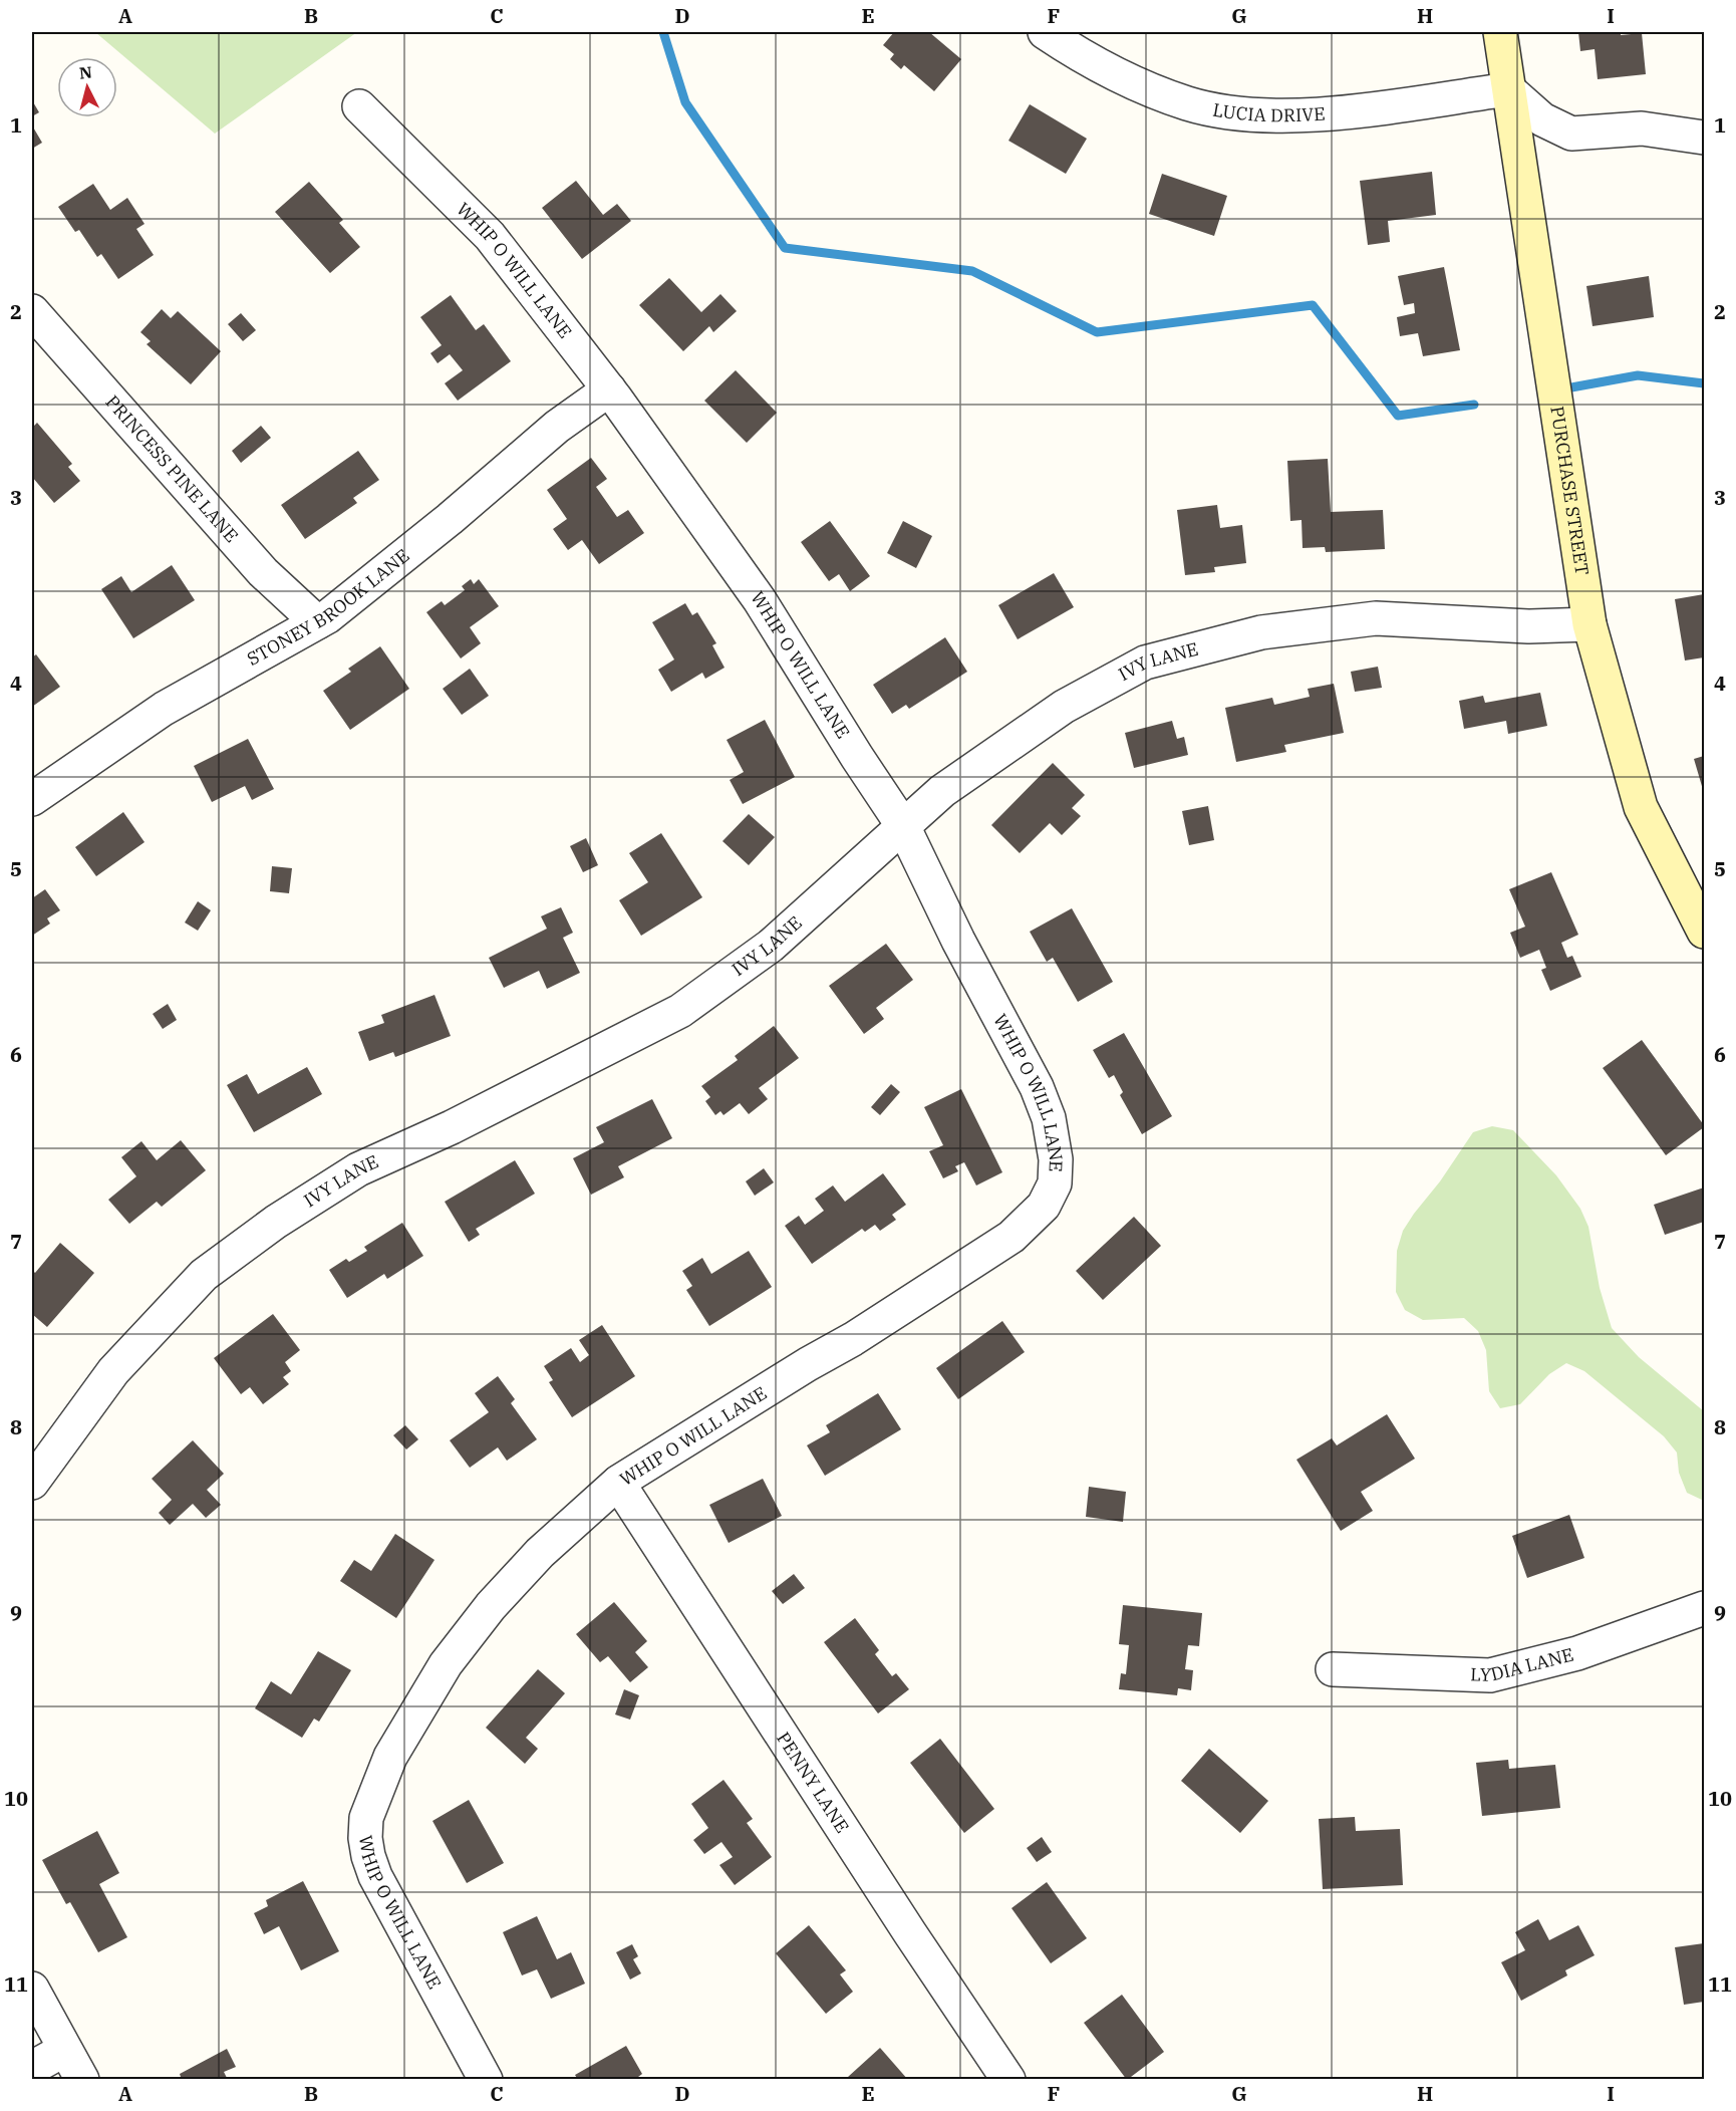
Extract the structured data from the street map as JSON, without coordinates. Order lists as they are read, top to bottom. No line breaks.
{"streets":{"main road":["PURCHASE STREET"],"street":["LUCIA DRIVE","WHIP O WILL LANE","PRINCESS PINE LANE","STONEY BROOK LANE","IVY LANE","LYDIA LANE","PENNY LANE"]},"crossings":[["LUCIA DRIVE","PURCHASE STREET"],["WHIP O WILL LANE","STONEY BROOK LANE"],["WHIP O WILL LANE","IVY LANE"],["WHIP O WILL LANE","PENNY LANE"],["PRINCESS PINE LANE","STONEY BROOK LANE"],["PURCHASE STREET","IVY LANE"]],"north":"top","grid":{"columns":["A","B","C","D","E","F","G","H","I"],"rows":["1","2","3","4","5","6","7","8","9","10","11"]}}
